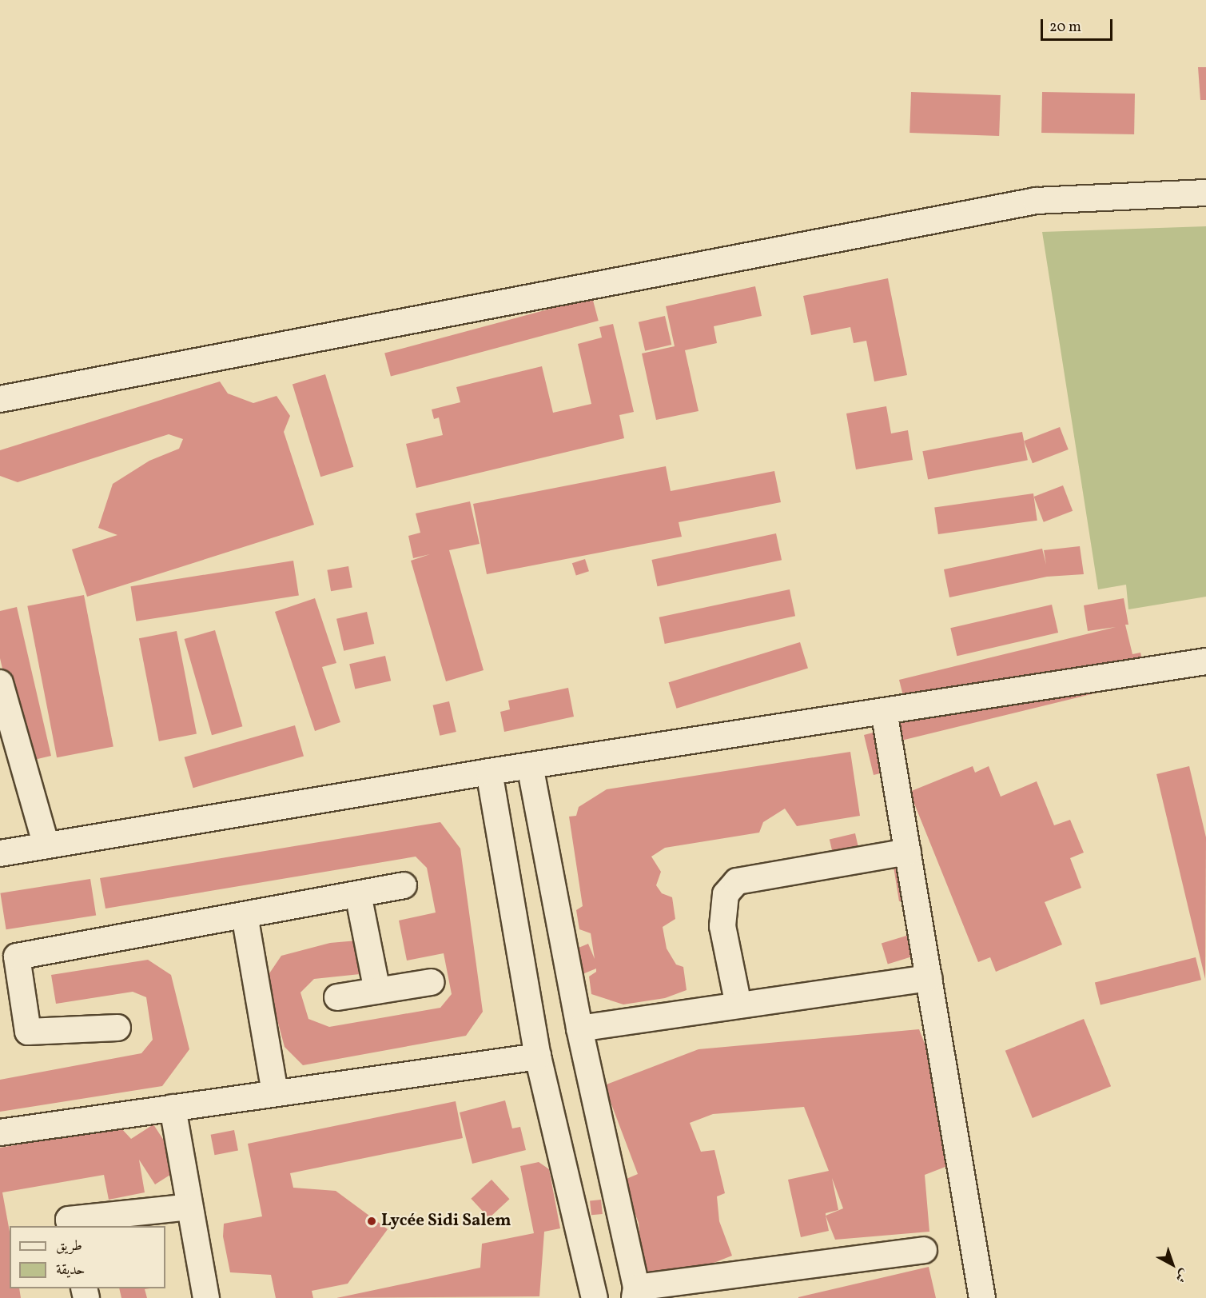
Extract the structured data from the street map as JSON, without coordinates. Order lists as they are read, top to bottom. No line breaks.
{"places":["Lycée Sidi Salem"],"legend":["طريق","حديقة"],"scale_bar":"20 m","north":"bottom right"}
